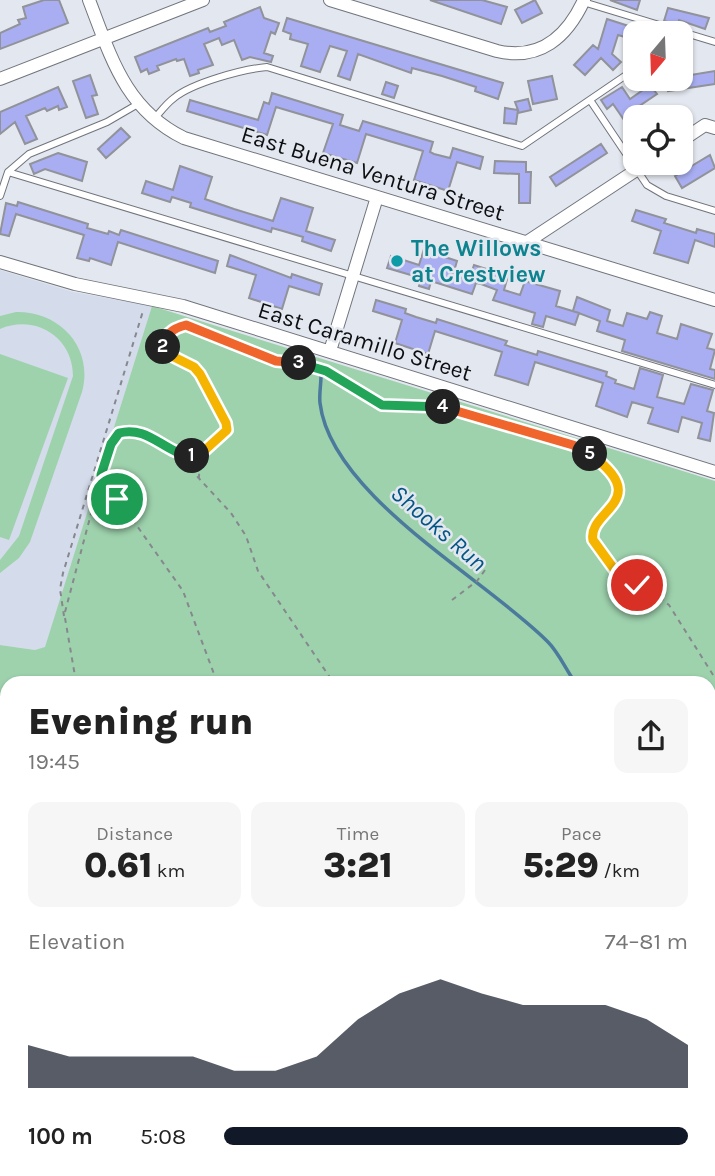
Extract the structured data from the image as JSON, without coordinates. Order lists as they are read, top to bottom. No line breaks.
{"streets":{"street":["East Buena Ventura Street","East Caramillo Street"]},"water":["Shooks Run"],"places":["The Willows at Crestview"],"north":"bottom","page":{"pins":["2","3","4","5","1"],"heading":["Evening run","19:45"],"stats":[["Distance","0.61 km"],["Time","3:21"],["Pace","5:29 /km"]],"chart":["Elevation","74–81 m"],"list":[{"name":"100 m","note":"5:08"}]}}
